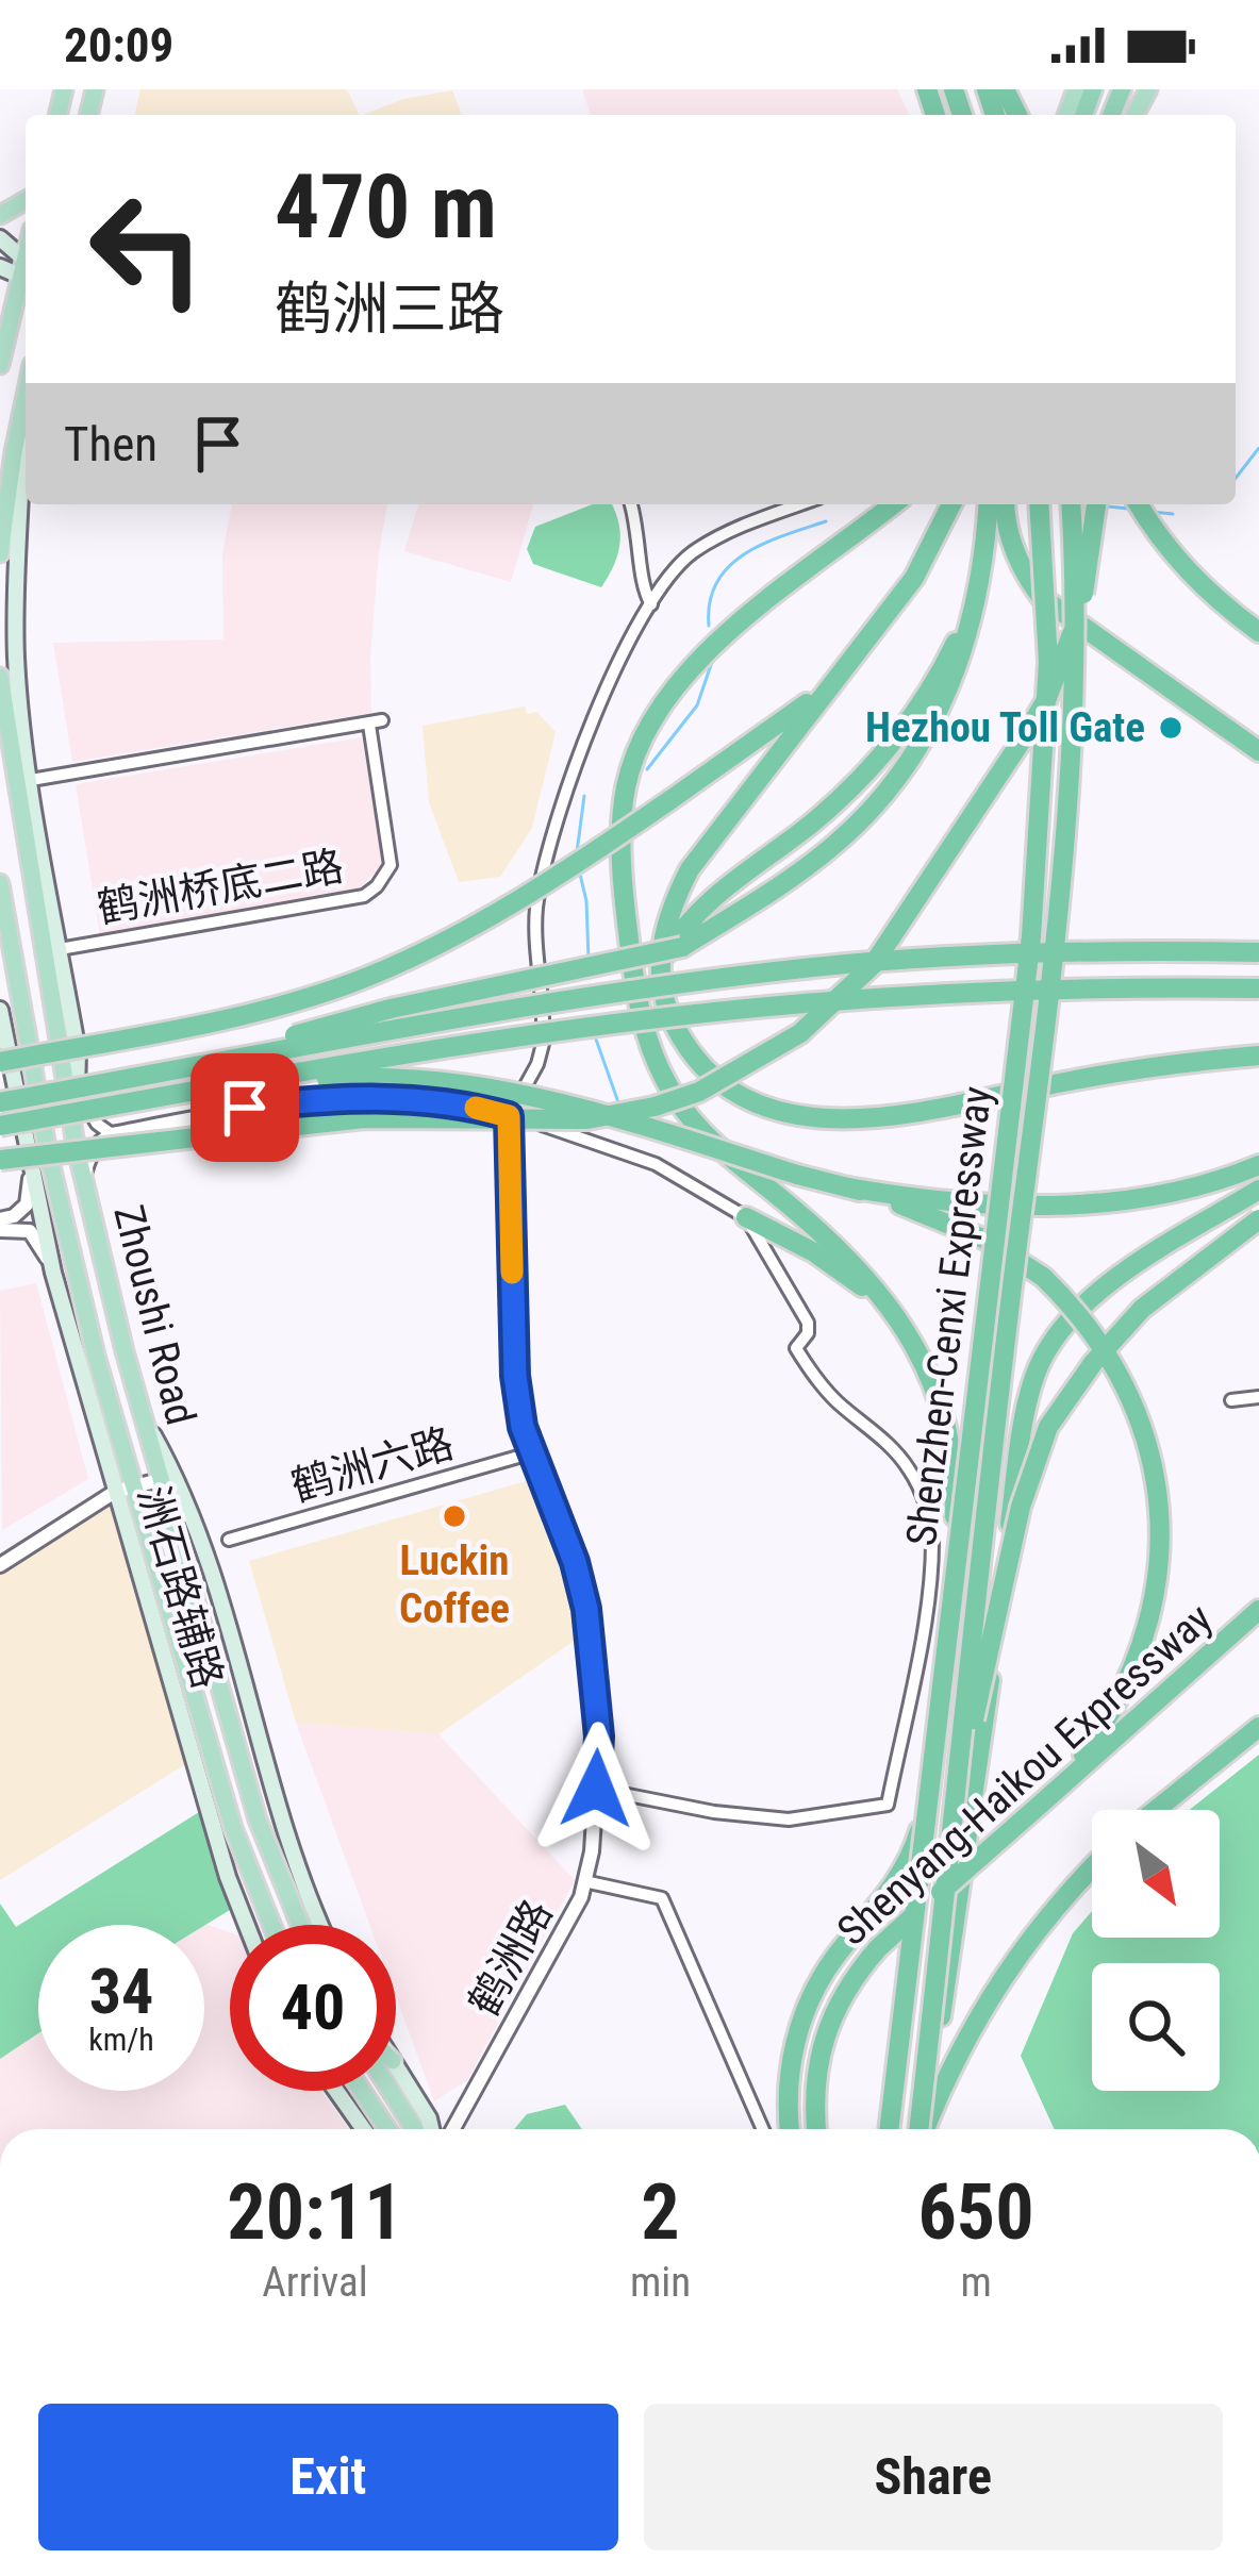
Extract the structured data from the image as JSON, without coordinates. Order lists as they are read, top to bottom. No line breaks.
{"streets":{"highway":["Shenzhen-Cenxi Expressway","Shenyang-Haikou Expressway"],"main road":["Zhoushi Road","洲石路辅路"],"street":["鹤洲桥底二路","鹤洲六路","鹤洲路"]},"crossings":[["鹤洲桥底二路","Zhoushi Road"],["Zhoushi Road","洲石路辅路"],["Shenzhen-Cenxi Expressway","Shenyang-Haikou Expressway"],["鹤洲六路","鹤洲路"]],"places":["Hezhou Toll Gate","Luckin Coffee"],"north":"bottom right","page":{"status":"20:09","turn":["470 m","鹤洲三路"],"then":"Then","speed":"34 km/h","limit":"40","eta":["20:11","Arrival","2","min","650","m"],"buttons":["Exit","Share"]}}
